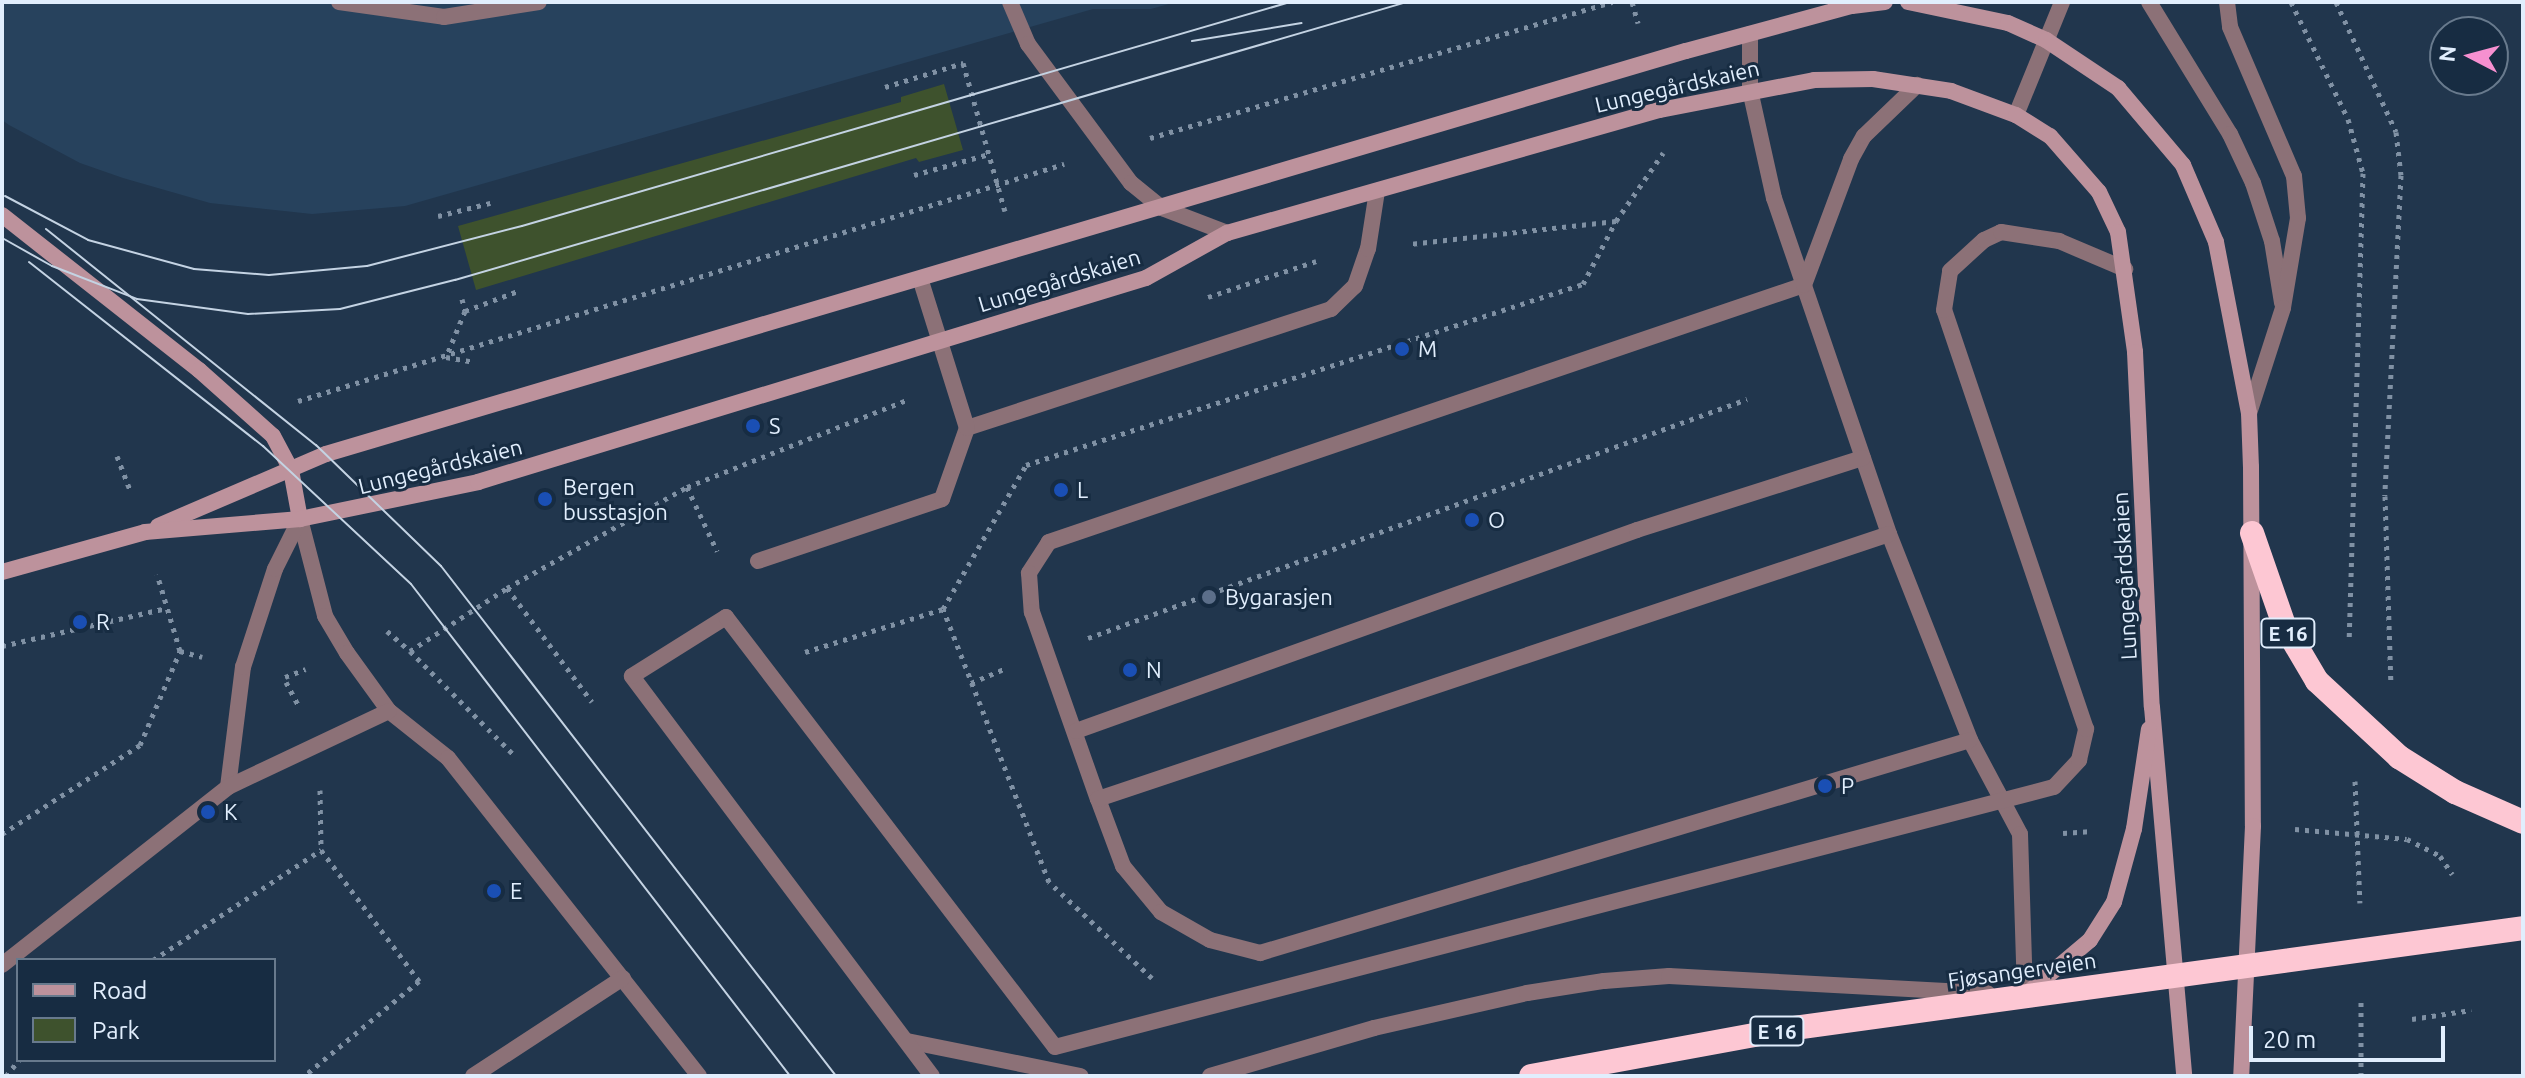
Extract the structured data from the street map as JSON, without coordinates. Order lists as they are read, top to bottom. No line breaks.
{"streets":{"highway":["E 16","Fjøsangerveien"],"main road":["Lungegårdskaien"]},"crossings":[["Lungegårdskaien","Fjøsangerveien"]],"places":["M","S","L","Bergen busstasjon","O","Bygarasjen","R","N","P","K","E"],"legend":["Road","Park"],"scale_bar":"20 m","north":"left"}
